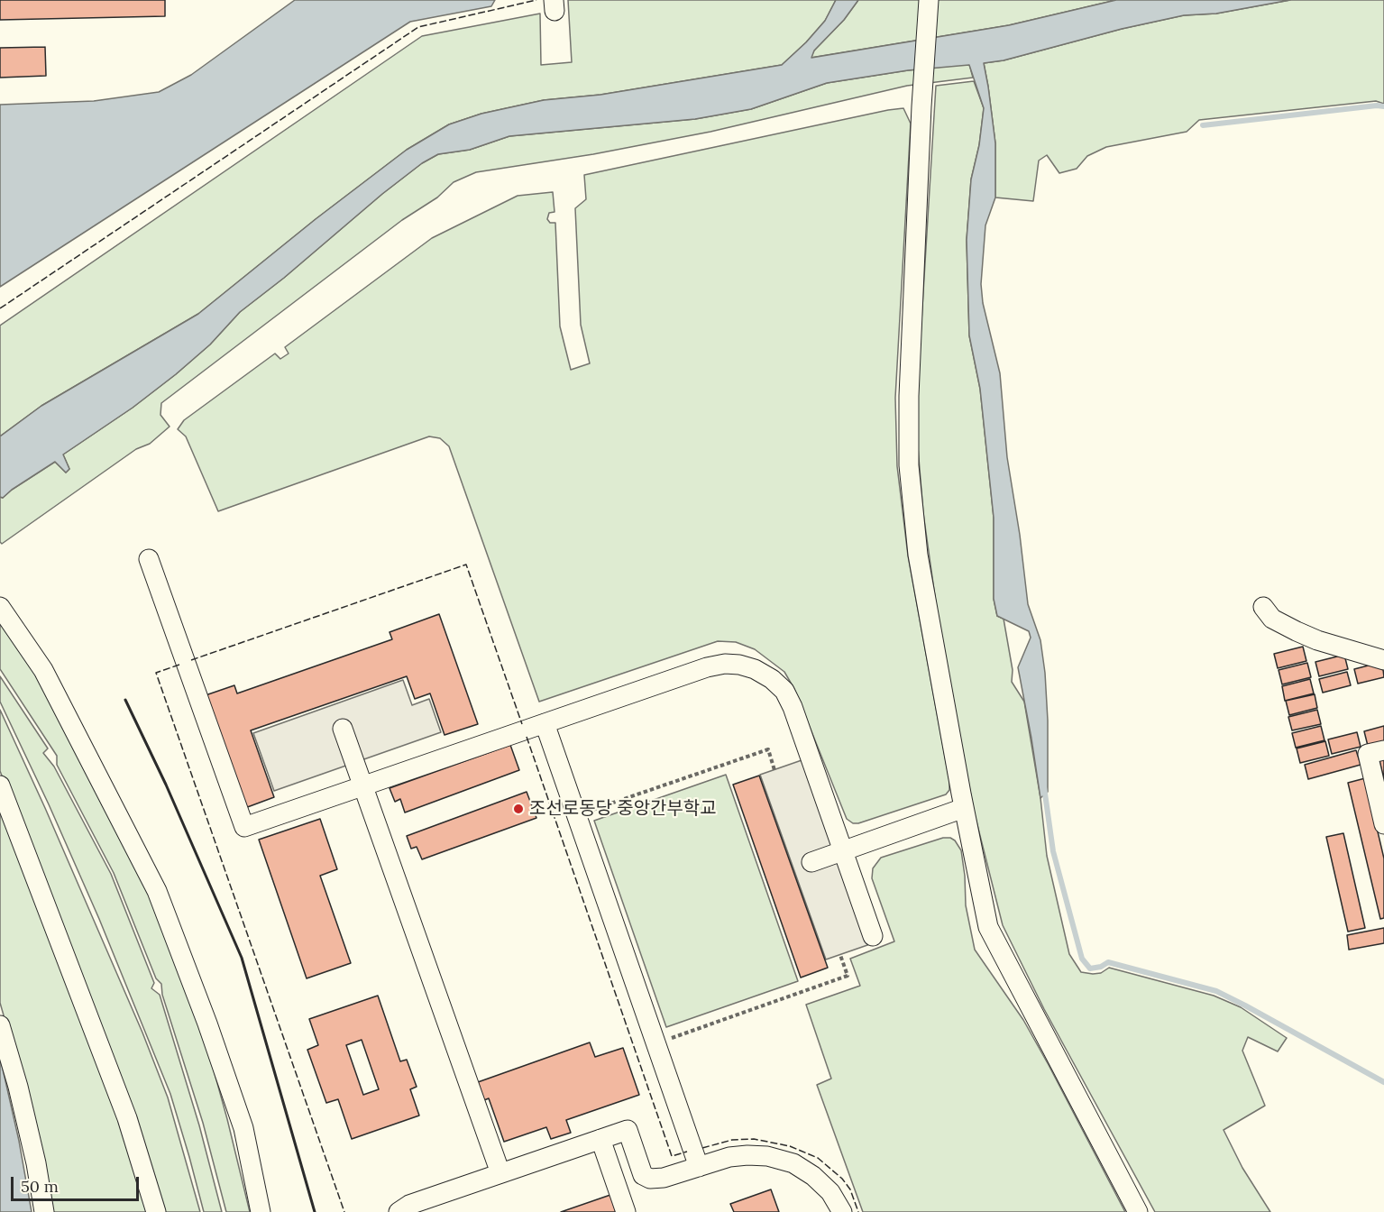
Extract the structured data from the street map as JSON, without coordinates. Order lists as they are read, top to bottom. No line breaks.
{"places":["조선로동당 중앙간부학교"],"scale_bar":"50 m"}
